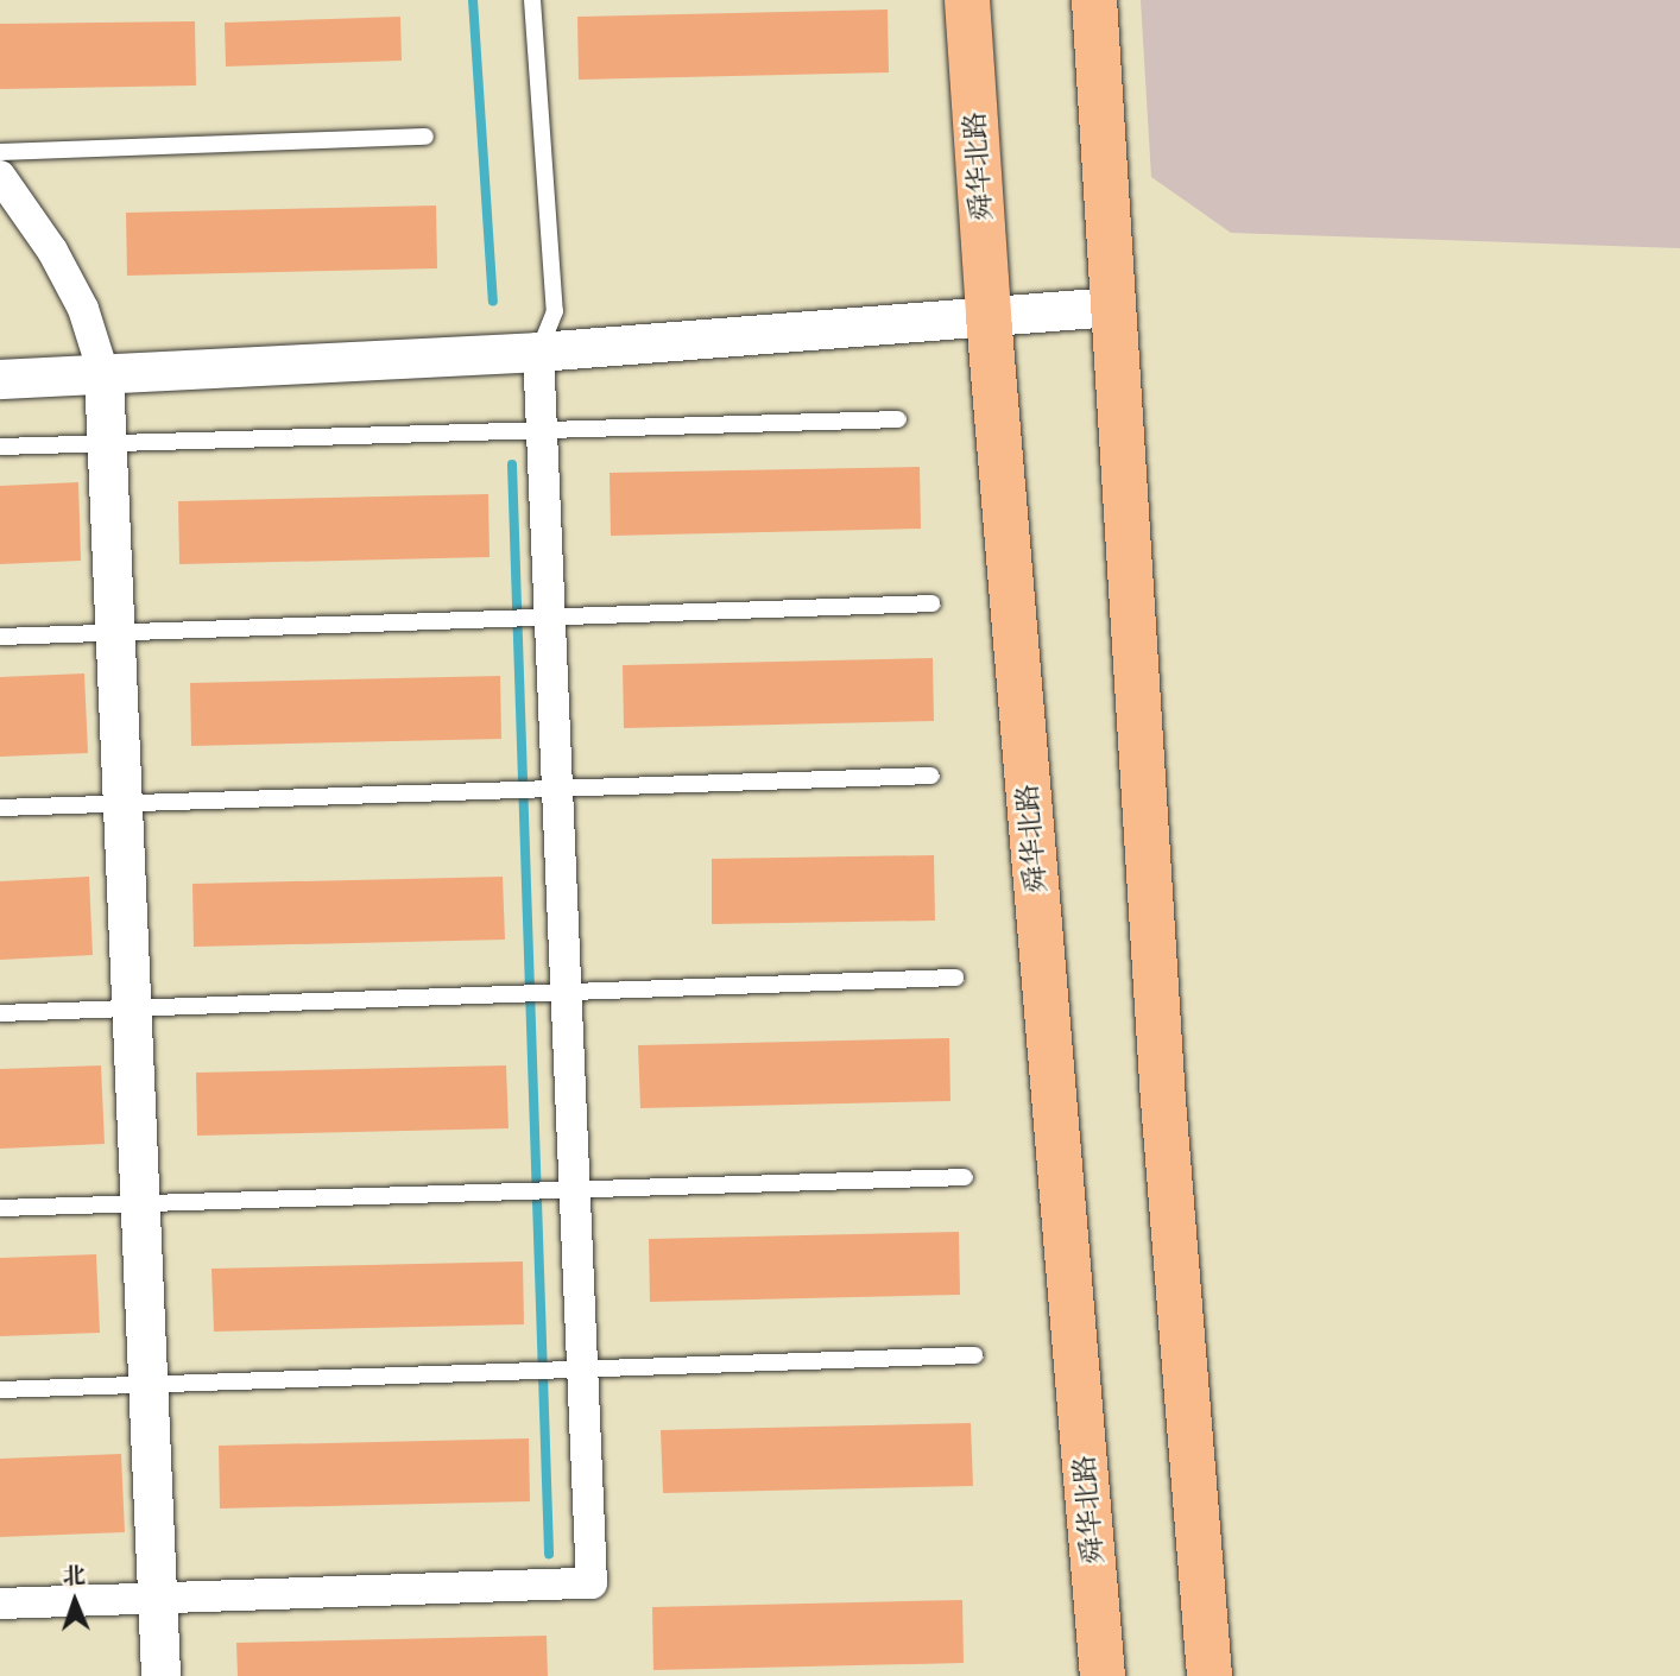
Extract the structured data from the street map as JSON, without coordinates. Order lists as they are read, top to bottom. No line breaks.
{"streets":{"main road":["舜华北路"]},"north":"top"}
